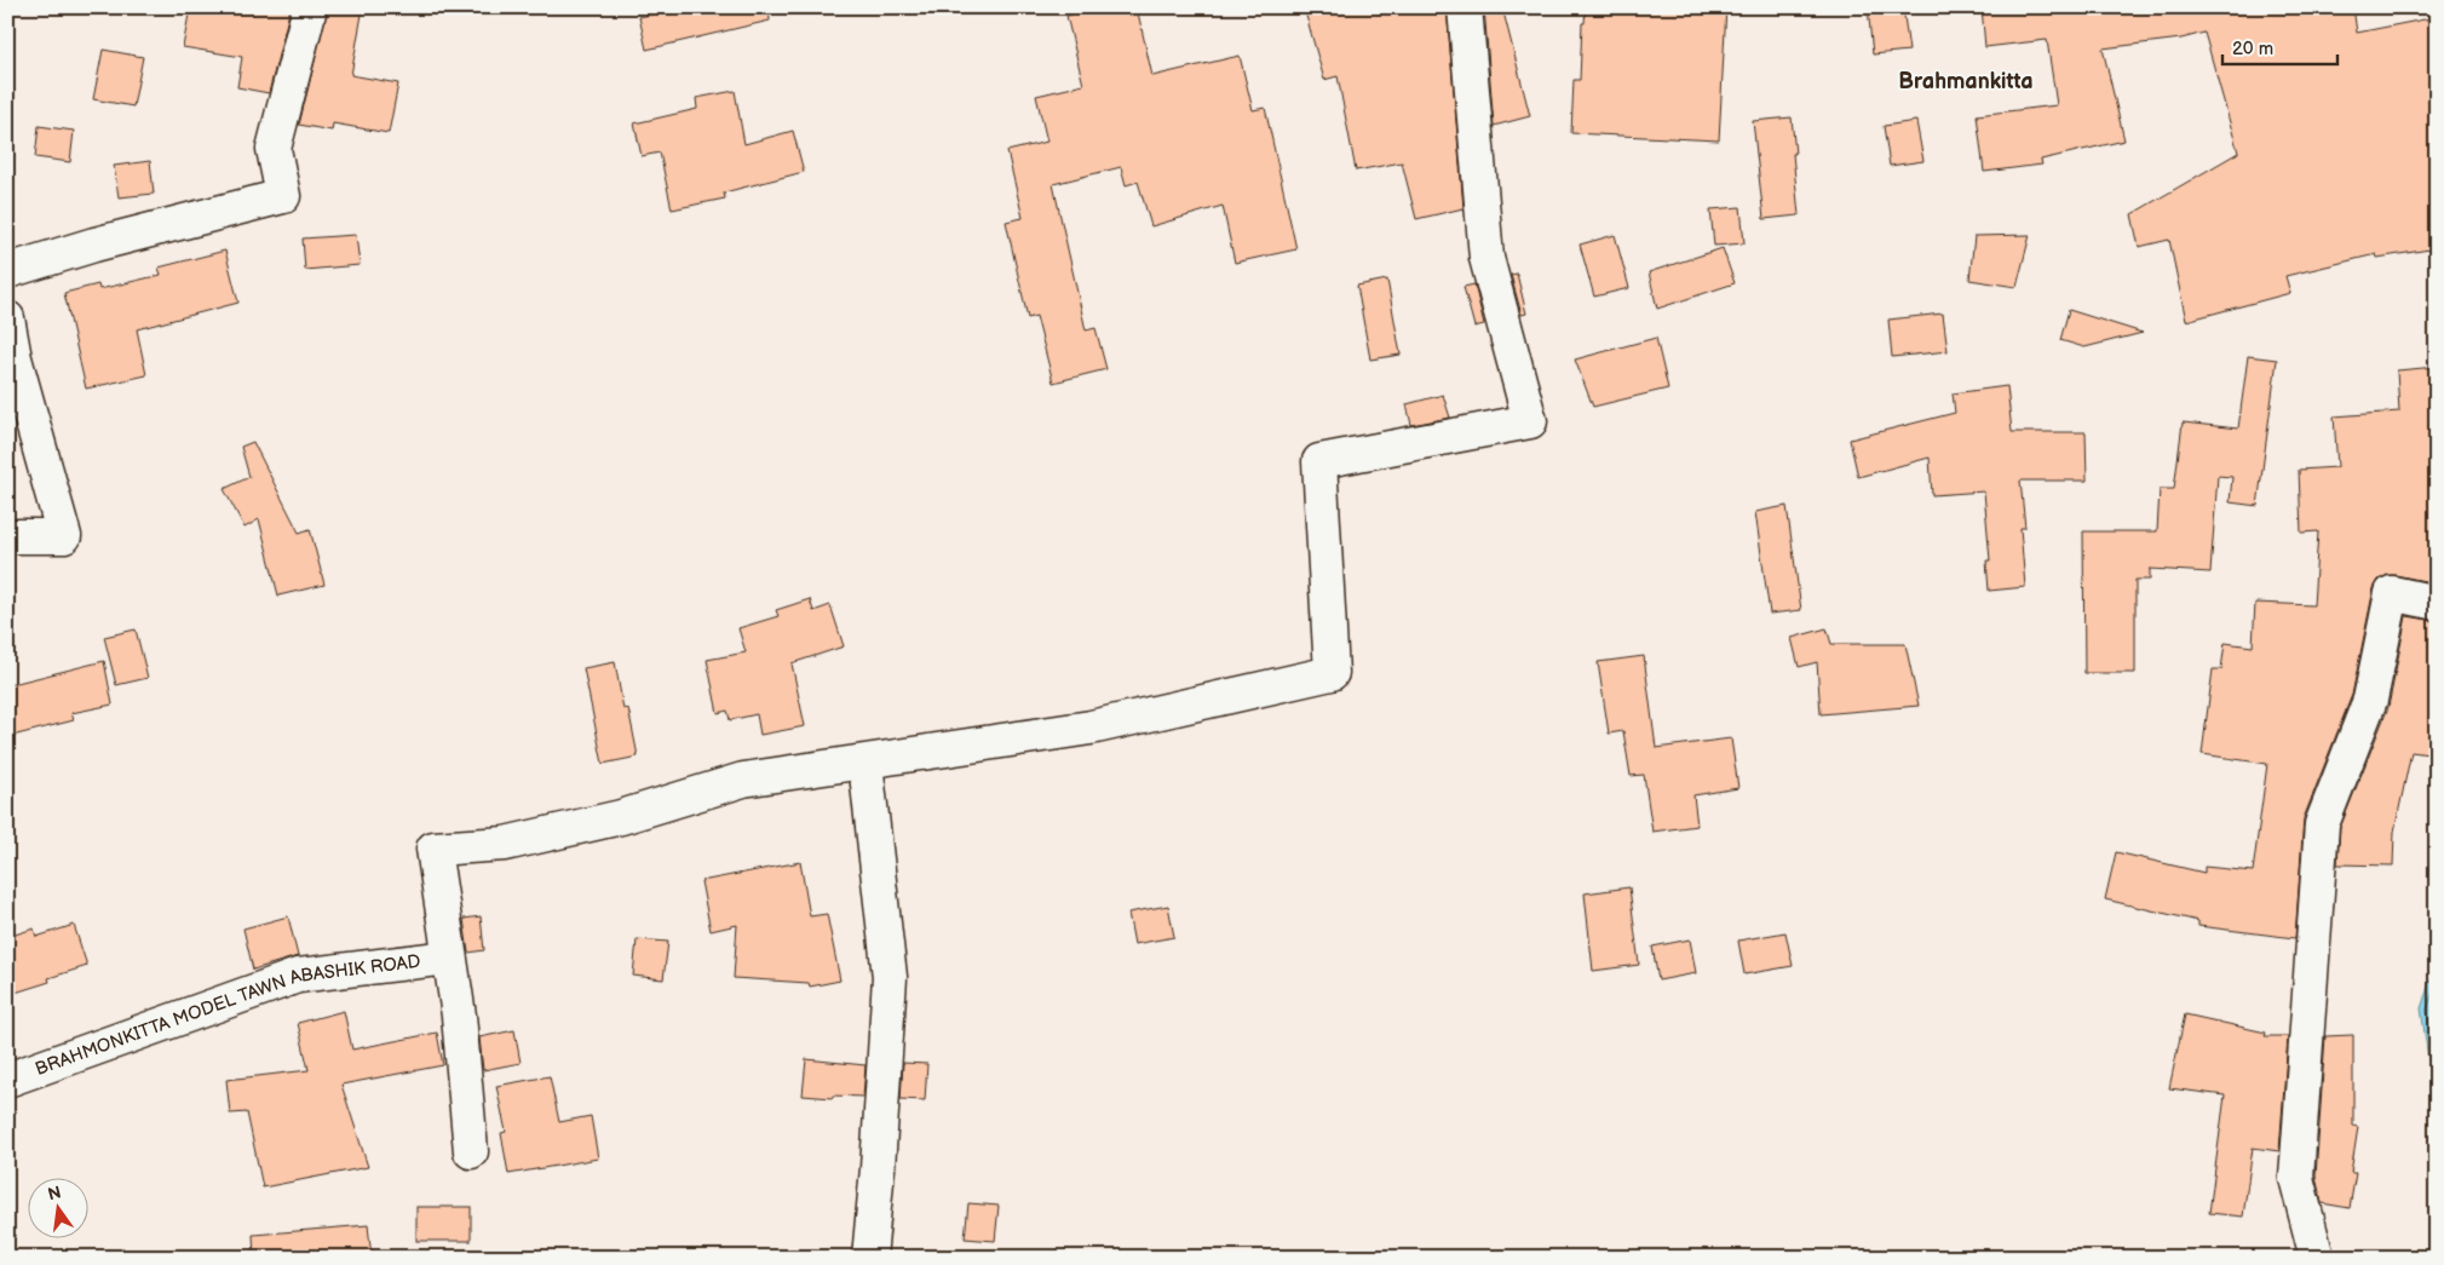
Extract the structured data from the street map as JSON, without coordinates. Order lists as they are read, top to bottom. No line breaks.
{"streets":{"street":["BRAHMONKITTA MODEL TAWN ABASHIK ROAD"]},"districts":["Brahmankitta"],"scale_bar":"20 m","north":"top"}
